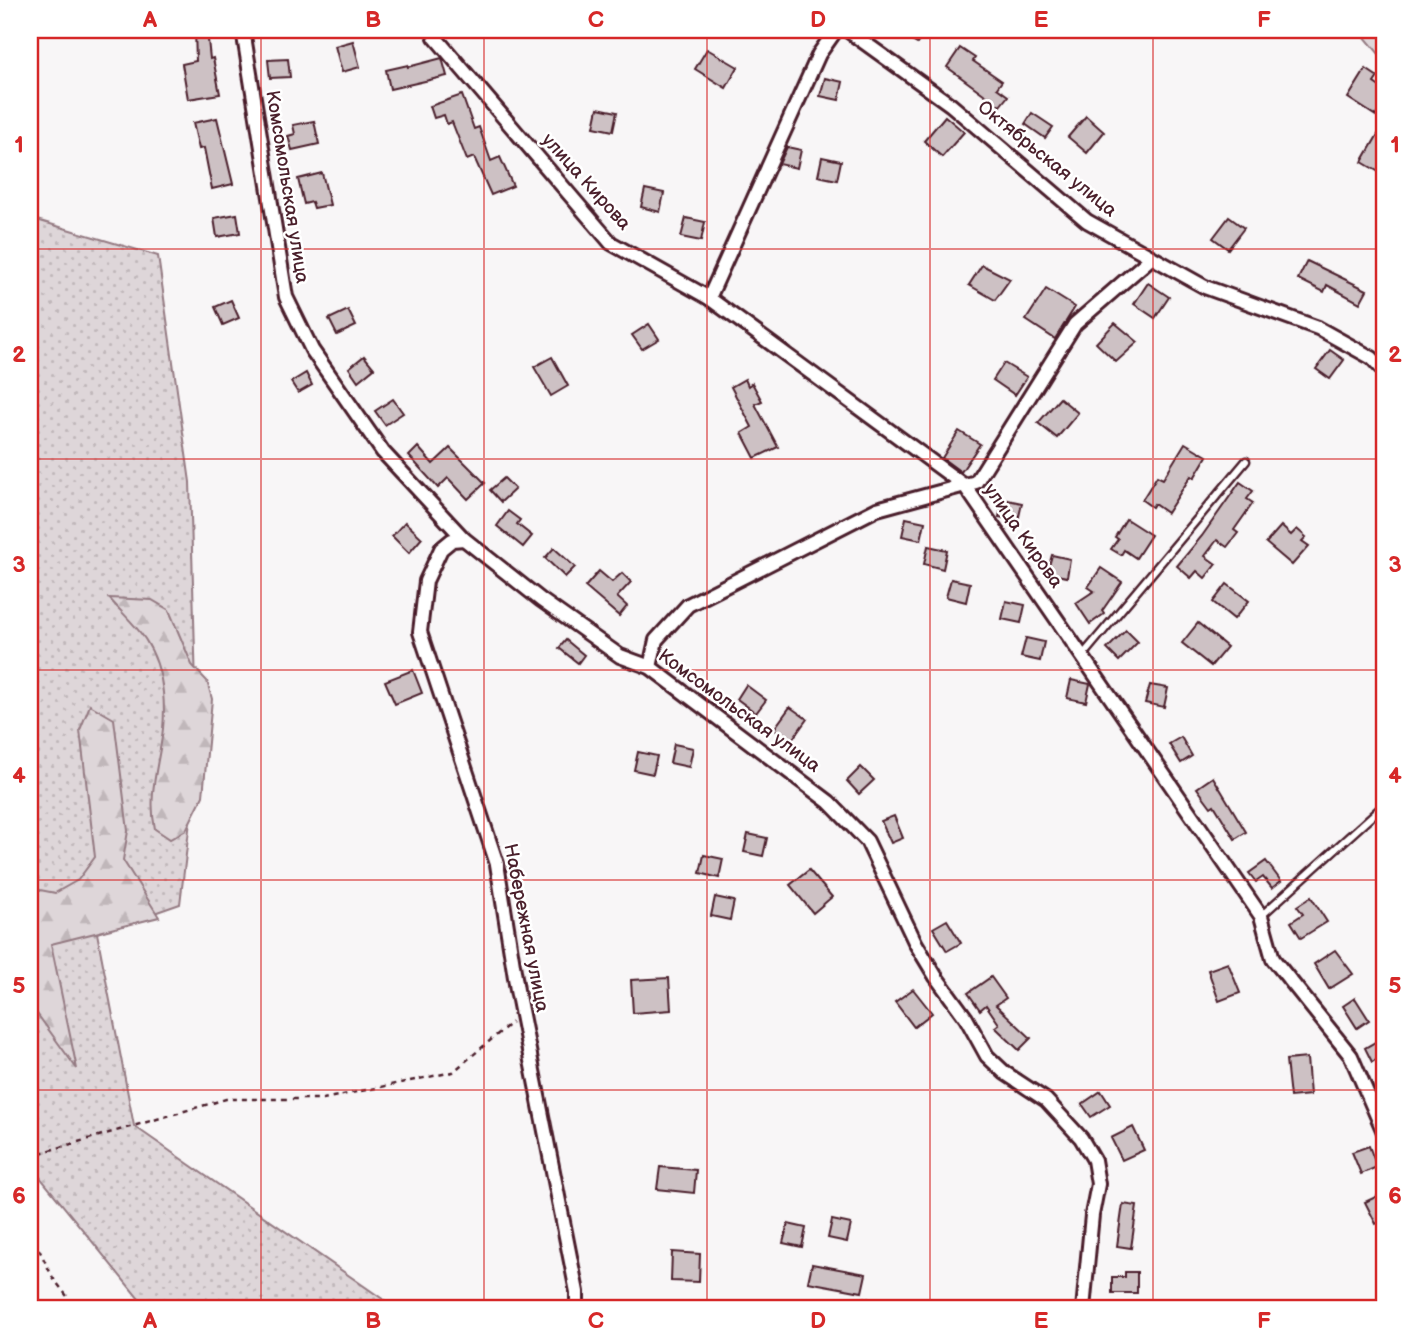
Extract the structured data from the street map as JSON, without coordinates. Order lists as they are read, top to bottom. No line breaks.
{"streets":{"street":["Октябрьская улица","улица Кирова","Комсомольская улица","Набережная улица"]},"crossings":[["Комсомольская улица","Набережная улица"]],"grid":{"columns":["A","B","C","D","E","F"],"rows":["1","2","3","4","5","6"]}}
